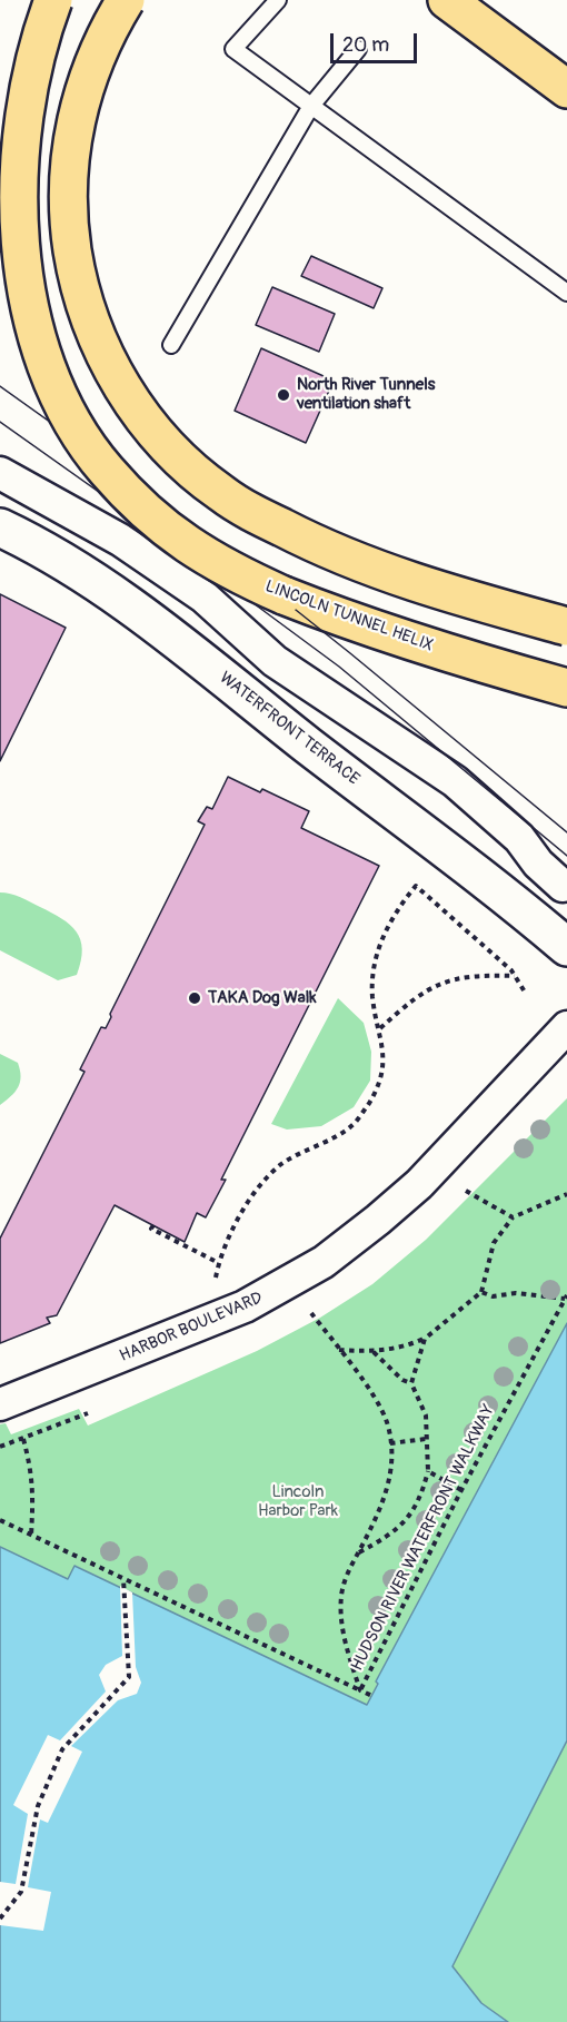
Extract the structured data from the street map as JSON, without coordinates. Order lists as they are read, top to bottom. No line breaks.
{"streets":{"main road":["LINCOLN TUNNEL HELIX"],"street":["WATERFRONT TERRACE","HARBOR BOULEVARD"],"path":["HUDSON RIVER WATERFRONT WALKWAY"]},"parks":["Lincoln Harbor Park"],"places":["North River Tunnels ventilation shaft","TAKA Dog Walk"],"scale_bar":"20 m"}
